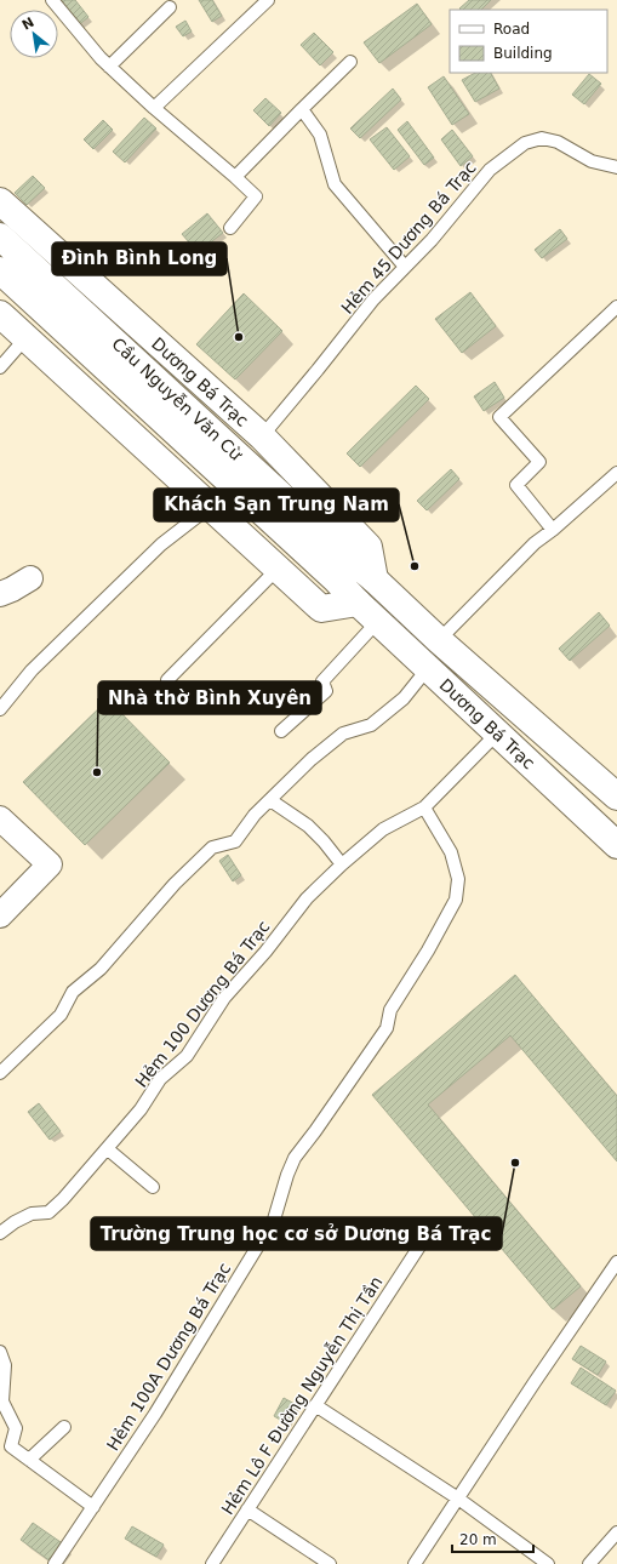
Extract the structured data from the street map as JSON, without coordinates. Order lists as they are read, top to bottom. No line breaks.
{"streets":{"main road":["Dương Bá Trạc","Cầu Nguyễn Văn Cừ"],"lane":["Hẻm 45 Dương Bá Trạc","Hẻm 100 Dương Bá Trạc","Hẻm 100A Dương Bá Trạc","Hẻm Lô F Đường Nguyễn Thị Tần"]},"crossings":[["Hẻm 45 Dương Bá Trạc","Dương Bá Trạc"],["Dương Bá Trạc","Cầu Nguyễn Văn Cừ"],["Dương Bá Trạc","Hẻm 100 Dương Bá Trạc"],["Hẻm 100 Dương Bá Trạc","Hẻm 100A Dương Bá Trạc"]],"places":["Đình Bình Long","Khách Sạn Trung Nam","Nhà thờ Bình Xuyên","Trường Trung học cơ sở Dương Bá Trạc"],"legend":["Road","Building"],"scale_bar":"20 m","north":"top left"}
